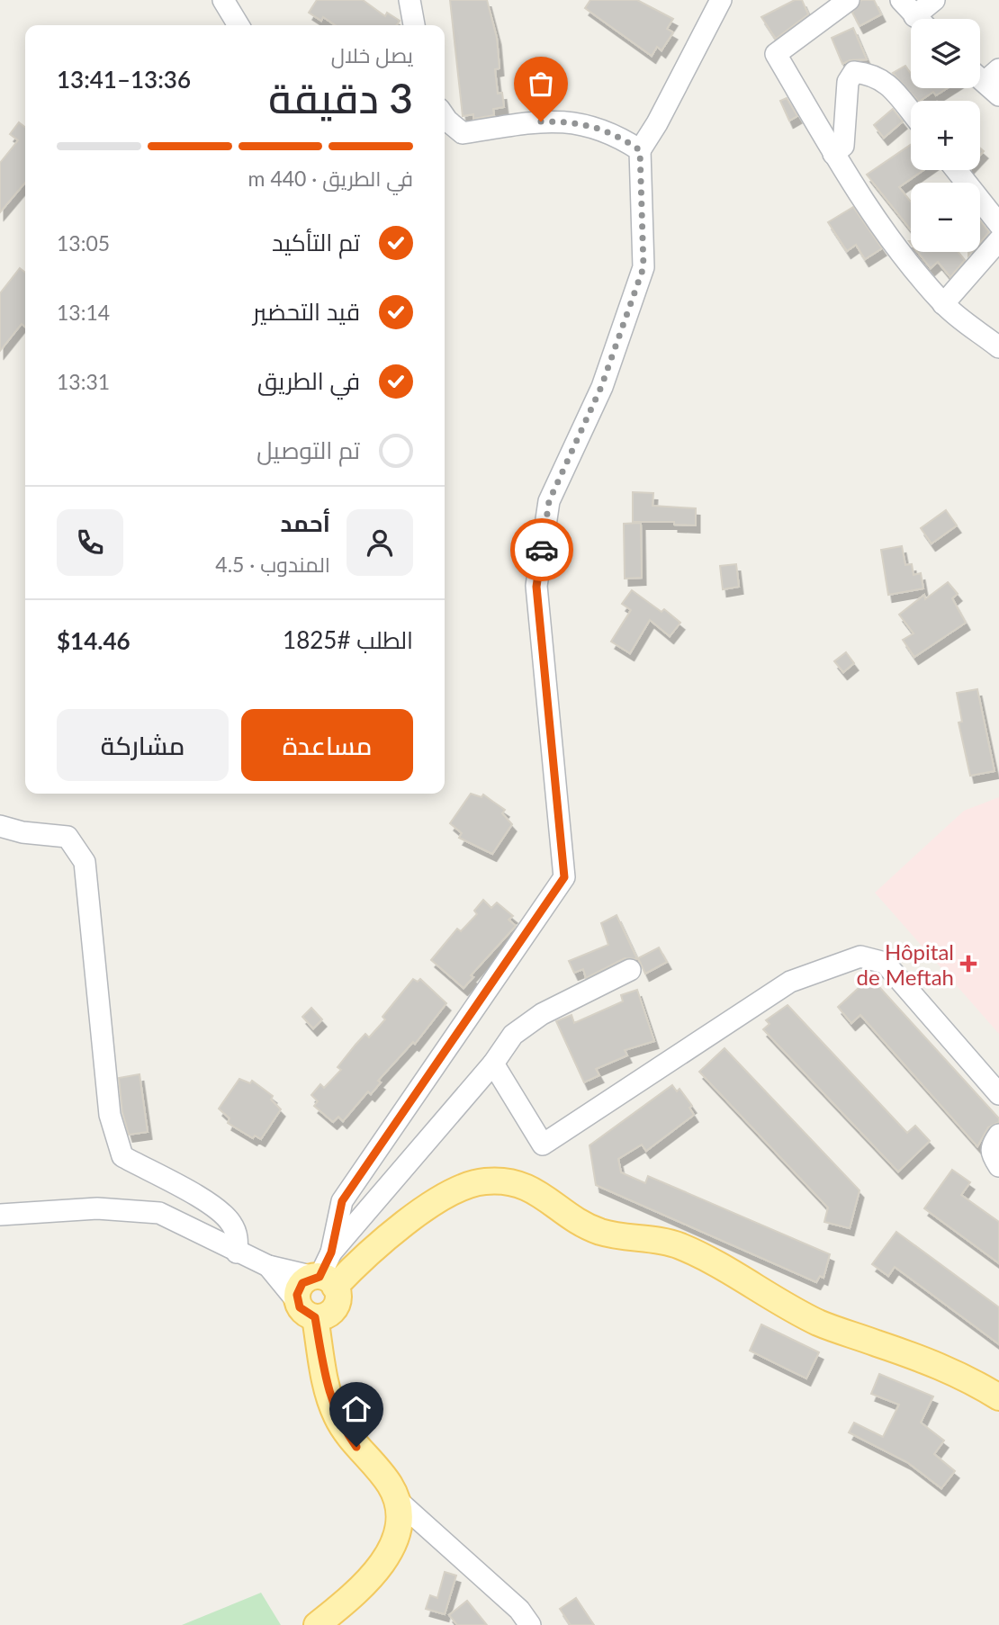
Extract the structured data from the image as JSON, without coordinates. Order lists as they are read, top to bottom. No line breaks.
{"places":{"health":["Hôpital de Meftah"]},"page":{"map_buttons":["+","−"],"heading":["3 دقيقة","يصل خلال","13:36–13:41"],"panel":["أحمد","المندوب · 4.5","الطلب #1825","$14.46"],"bar":"في الطريق · 440 m","list":[["تم التأكيد","13:05"],["قيد التحضير","13:14"],["في الطريق","13:31"],"تم التوصيل"],"buttons":["مساعدة","مشاركة"]}}
